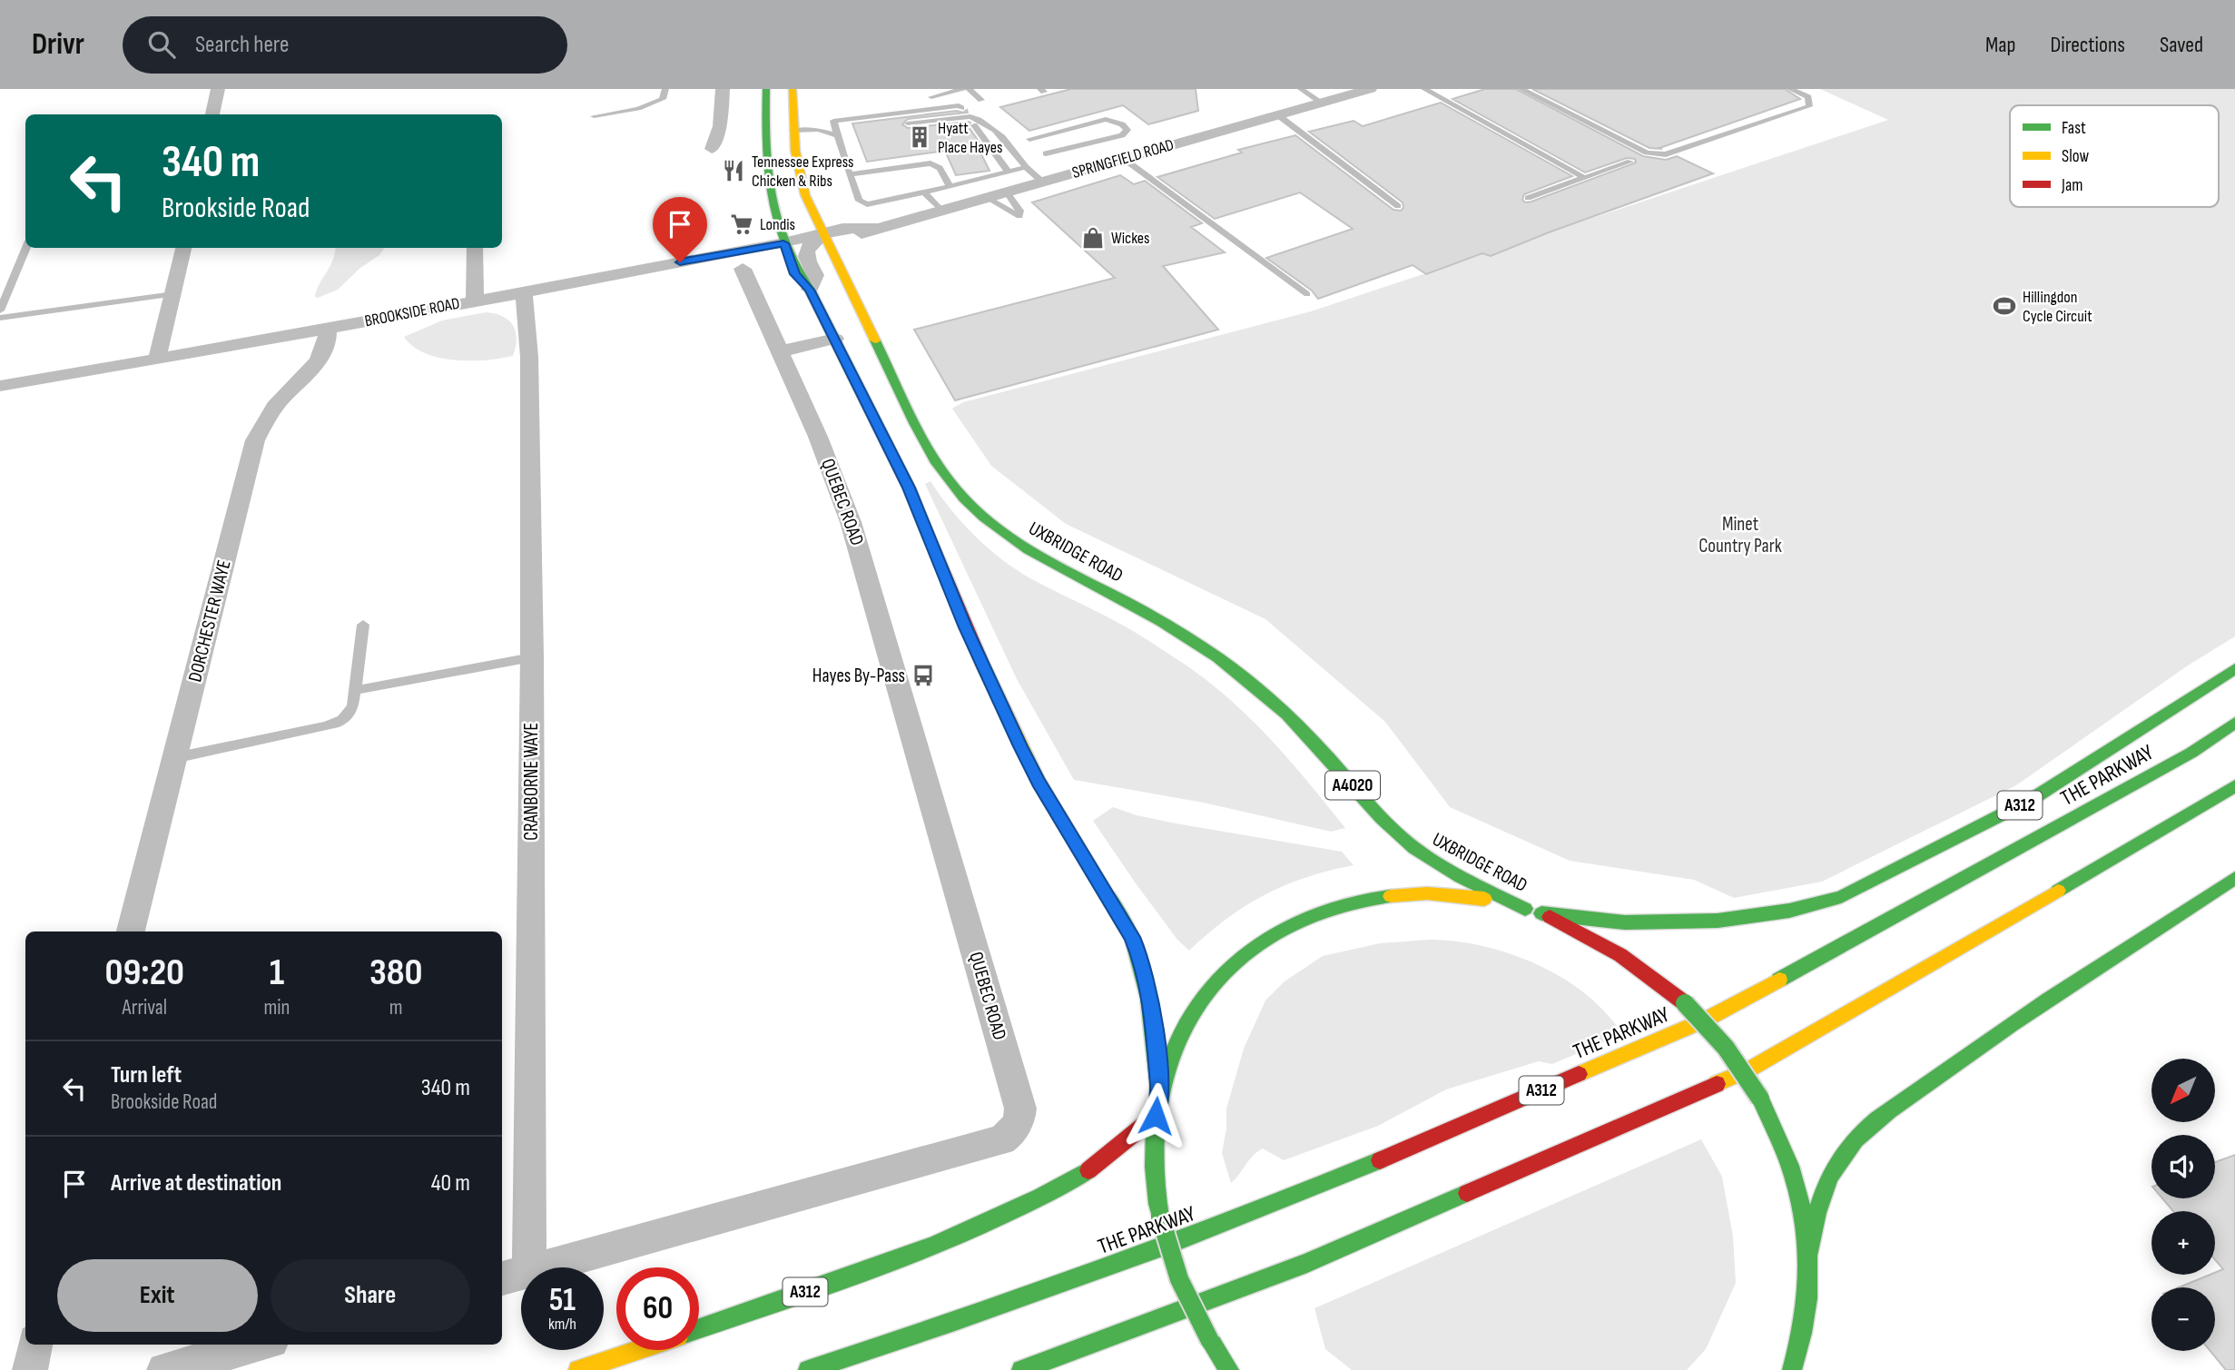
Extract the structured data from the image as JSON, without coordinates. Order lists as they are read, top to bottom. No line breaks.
{"streets":{"main road":["UXBRIDGE ROAD","THE PARKWAY","A4020","A312"],"street":["SPRINGFIELD ROAD","BROOKSIDE ROAD","QUEBEC ROAD","DORCHESTER WAYE","CRANBORNE WAYE"]},"crossings":[["SPRINGFIELD ROAD","BROOKSIDE ROAD"],["SPRINGFIELD ROAD","UXBRIDGE ROAD"],["BROOKSIDE ROAD","UXBRIDGE ROAD"],["BROOKSIDE ROAD","DORCHESTER WAYE"],["BROOKSIDE ROAD","CRANBORNE WAYE"],["QUEBEC ROAD","CRANBORNE WAYE"]],"parks":["Minet Country Park"],"places":{"building":["Hyatt Place Hayes"],"restaurant":["Tennessee Express Chicken & Ribs"],"supermarket":["Londis"],"shop":["Wickes"],"sports":["Hillingdon Cycle Circuit"],"bus stop":["Hayes By-Pass"]},"legend":["Fast","Slow","Jam"],"north":"bottom left","page":{"header":"Drivr","search":"Search here","nav":["Map","Directions","Saved"],"turn":["340 m","Brookside Road"],"eta":["09:20","Arrival","1","min","380","m"],"list":[{"name":"Turn left","note":"Brookside Road","value":"340 m"},{"name":"Arrive at destination","value":"40 m"}],"map_buttons":["+","−"],"buttons":["Exit","Share"],"speed":"51 km/h","limit":"60"}}
